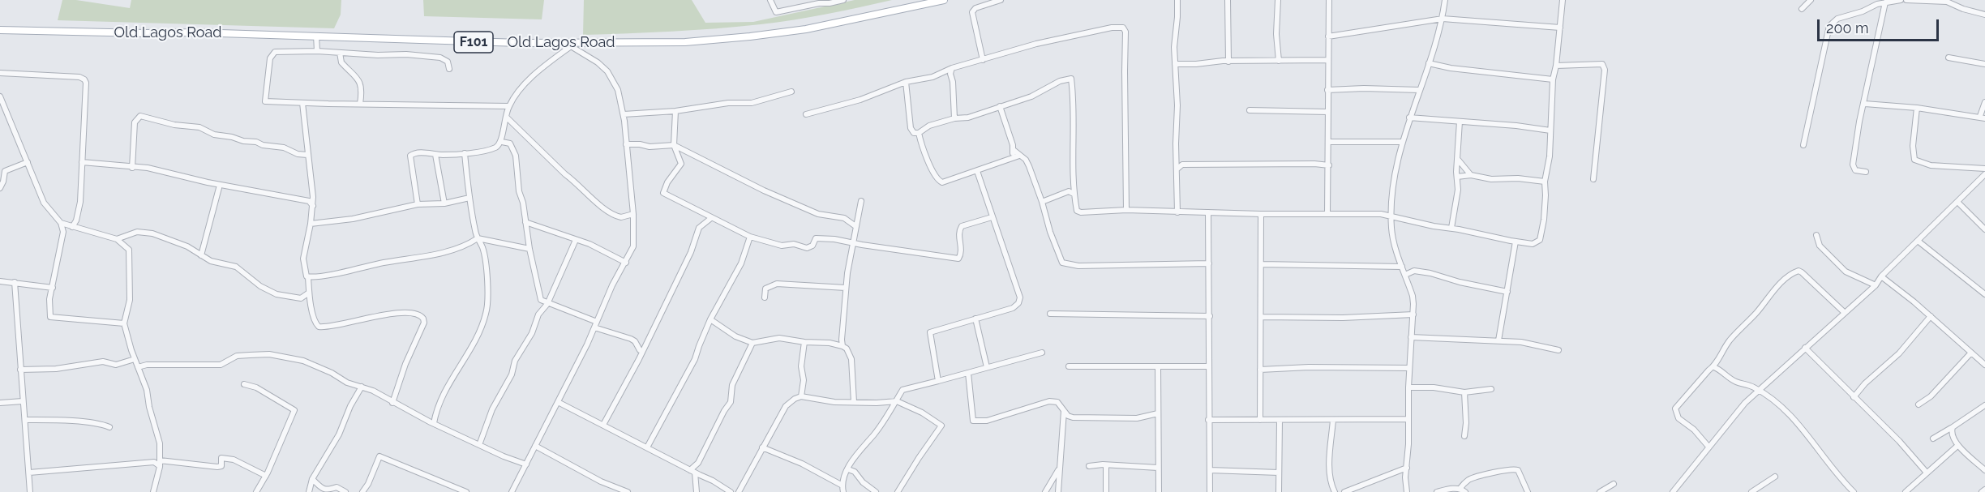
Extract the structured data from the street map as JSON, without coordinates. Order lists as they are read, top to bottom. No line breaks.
{"streets":{"main road":["Old Lagos Road","F101"]},"scale_bar":"200 m"}
